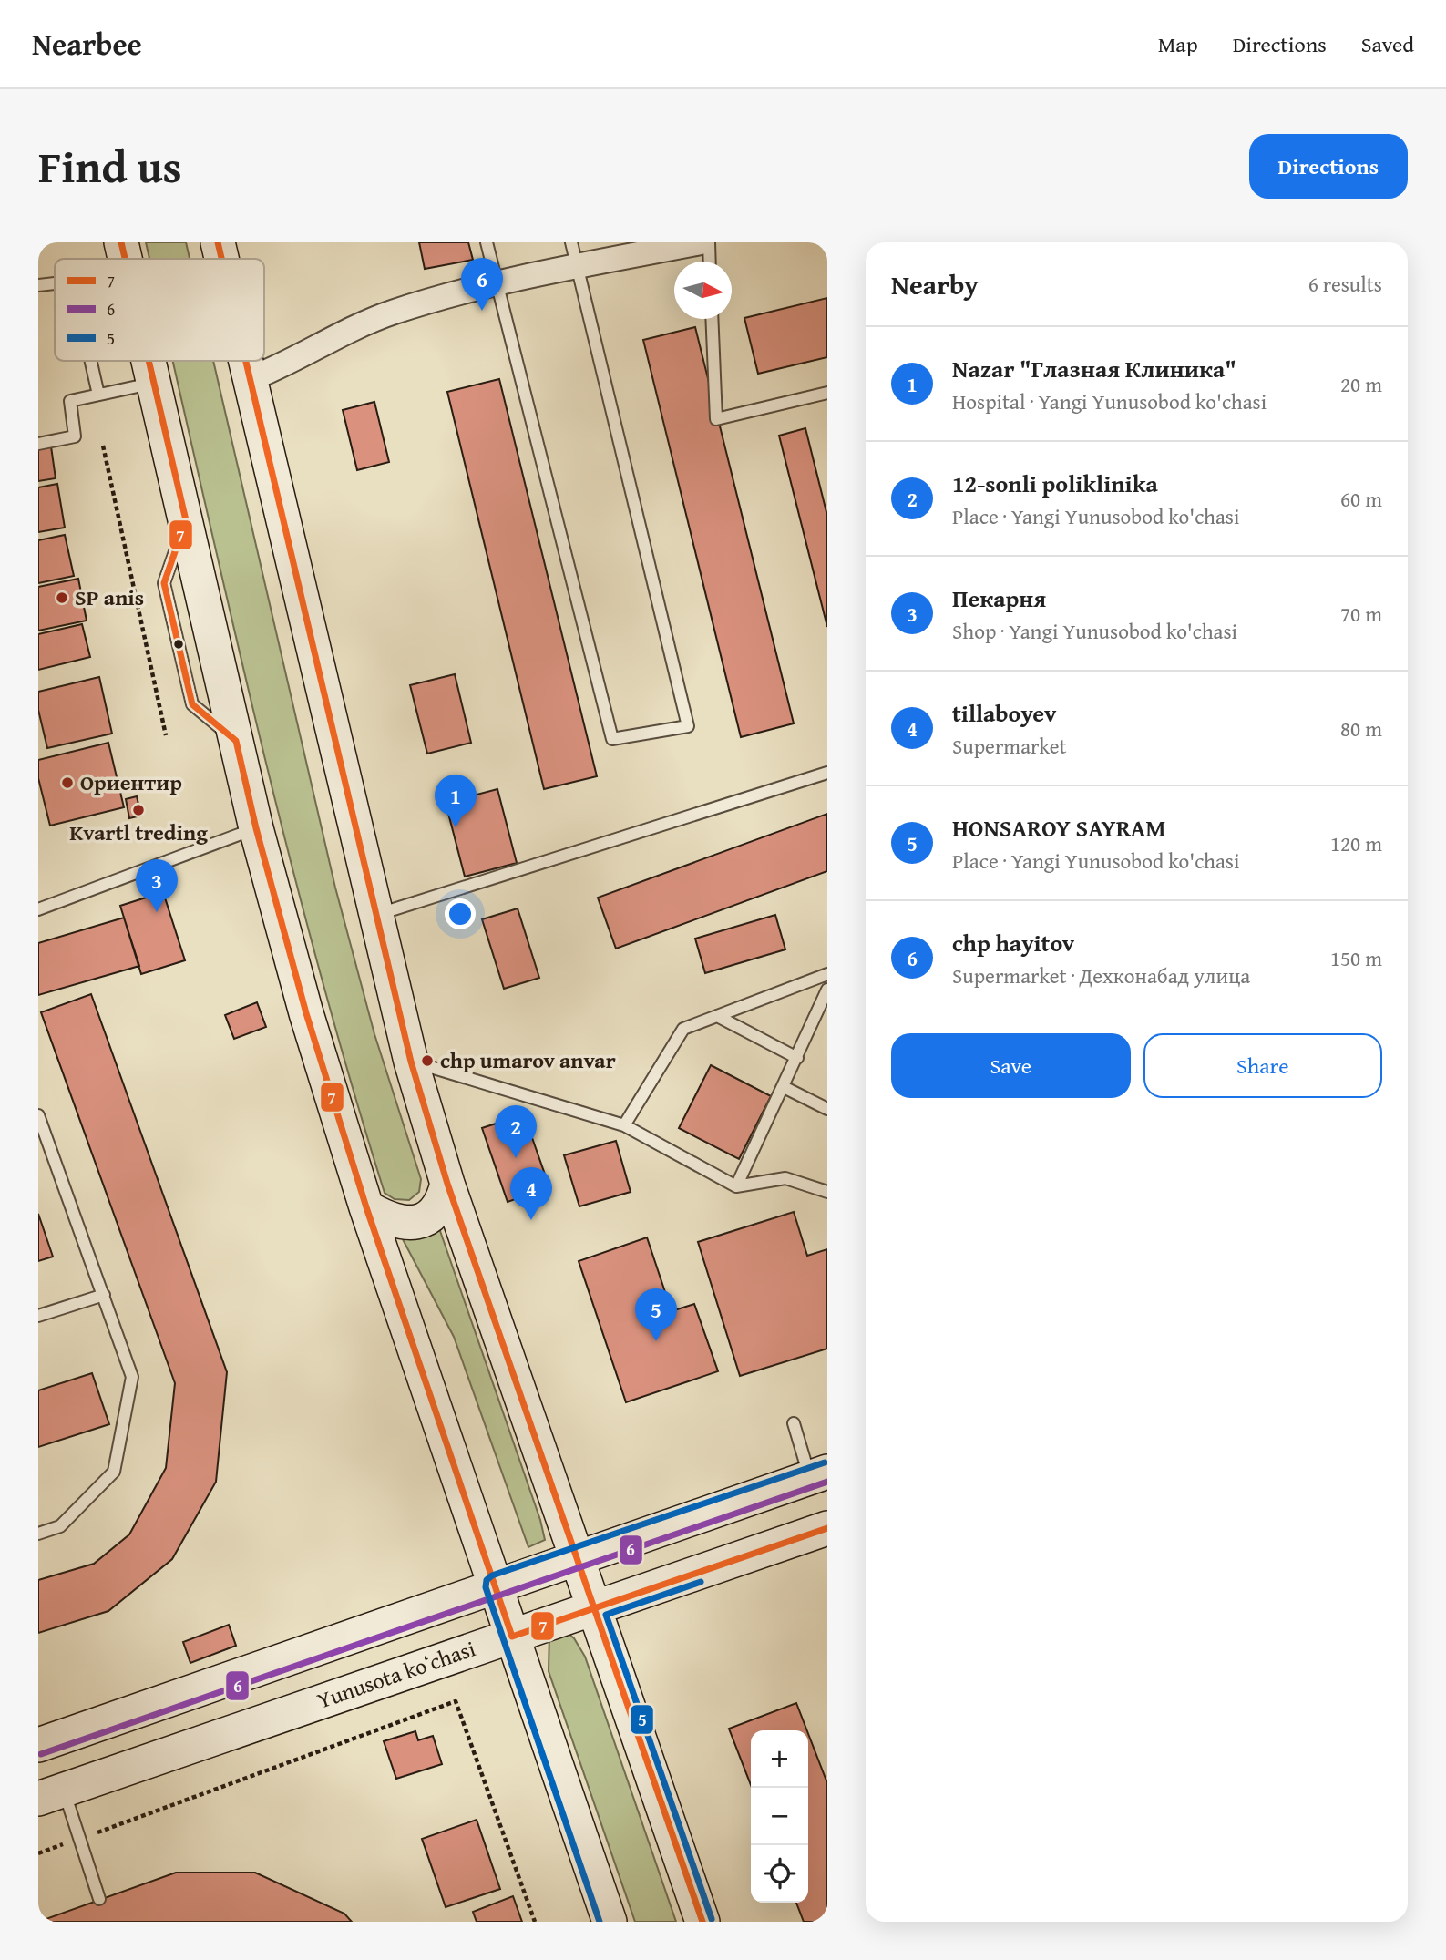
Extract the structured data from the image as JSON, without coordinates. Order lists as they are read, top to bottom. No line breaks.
{"streets":{"main road":["Yunusota koʻchasi"]},"places":["SP anis","Ориентир","Kvartl treding","chp umarov anvar"],"lines":["transit line 7","transit line 5","transit line 6"],"legend":["7","6","5"],"north":"right","page":{"header":"Nearbee","nav":["Map","Directions","Saved"],"title":"Find us","buttons":["Directions",["Save","Share"]],"heading":["Nearby","6 results"],"pins":["6","1","3","2","4","5"],"list":[{"mark":"1","name":"Nazar \"Глазная Клиника\"","note":"Hospital · Yangi Yunusobod ko'chasi","value":"20 m"},{"mark":"2","name":"12-sonli poliklinika","note":"Place · Yangi Yunusobod ko'chasi","value":"60 m"},{"mark":"3","name":"Пекарня","note":"Shop · Yangi Yunusobod ko'chasi","value":"70 m"},{"mark":"4","name":"tillaboyev","note":"Supermarket","value":"80 m"},{"mark":"5","name":"HONSAROY SAYRAM","note":"Place · Yangi Yunusobod ko'chasi","value":"120 m"},{"mark":"6","name":"chp hayitov","note":"Supermarket · Дехконабад улица","value":"150 m"}],"map_buttons":["+","−"]}}
